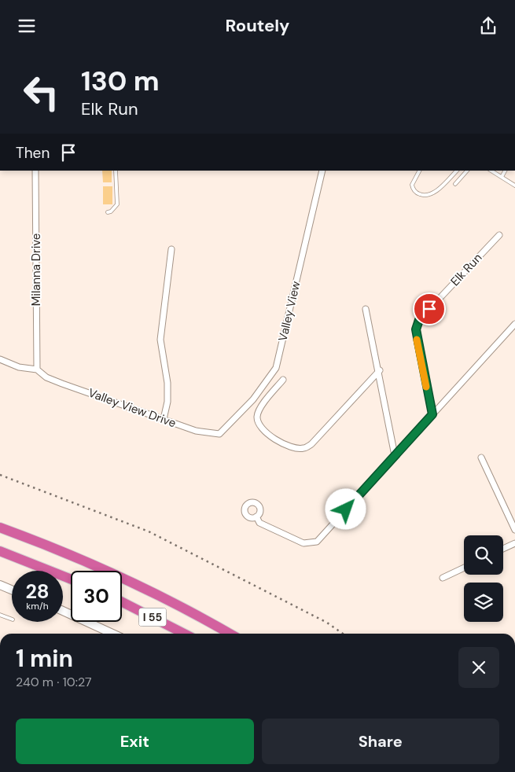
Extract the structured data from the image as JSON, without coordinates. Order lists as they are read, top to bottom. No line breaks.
{"streets":{"highway":["I 55"],"street":["Milanna Drive","Elk Run","Valley View","Valley View Drive"]},"crossings":[["Milanna Drive","Valley View Drive"],["Valley View","Valley View Drive"]],"page":{"header":"Routely","turn":["130 m","Elk Run"],"then":"Then","speed":"28 km/h","limit":"30","heading":["1 min","240 m · 10:27"],"buttons":["Exit","Share"]}}
